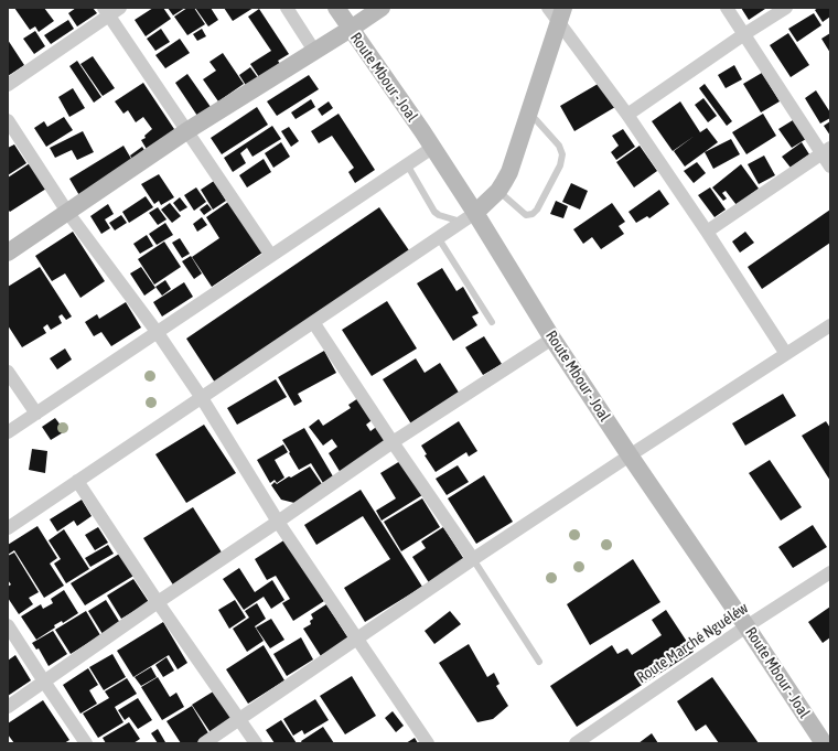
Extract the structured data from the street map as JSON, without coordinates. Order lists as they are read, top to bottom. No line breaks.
{"streets":{"main road":["Route Mbour - Joal"],"street":["Route Marché Nguéléw"]},"crossings":[["Route Mbour - Joal","Route Marché Nguéléw"]]}
